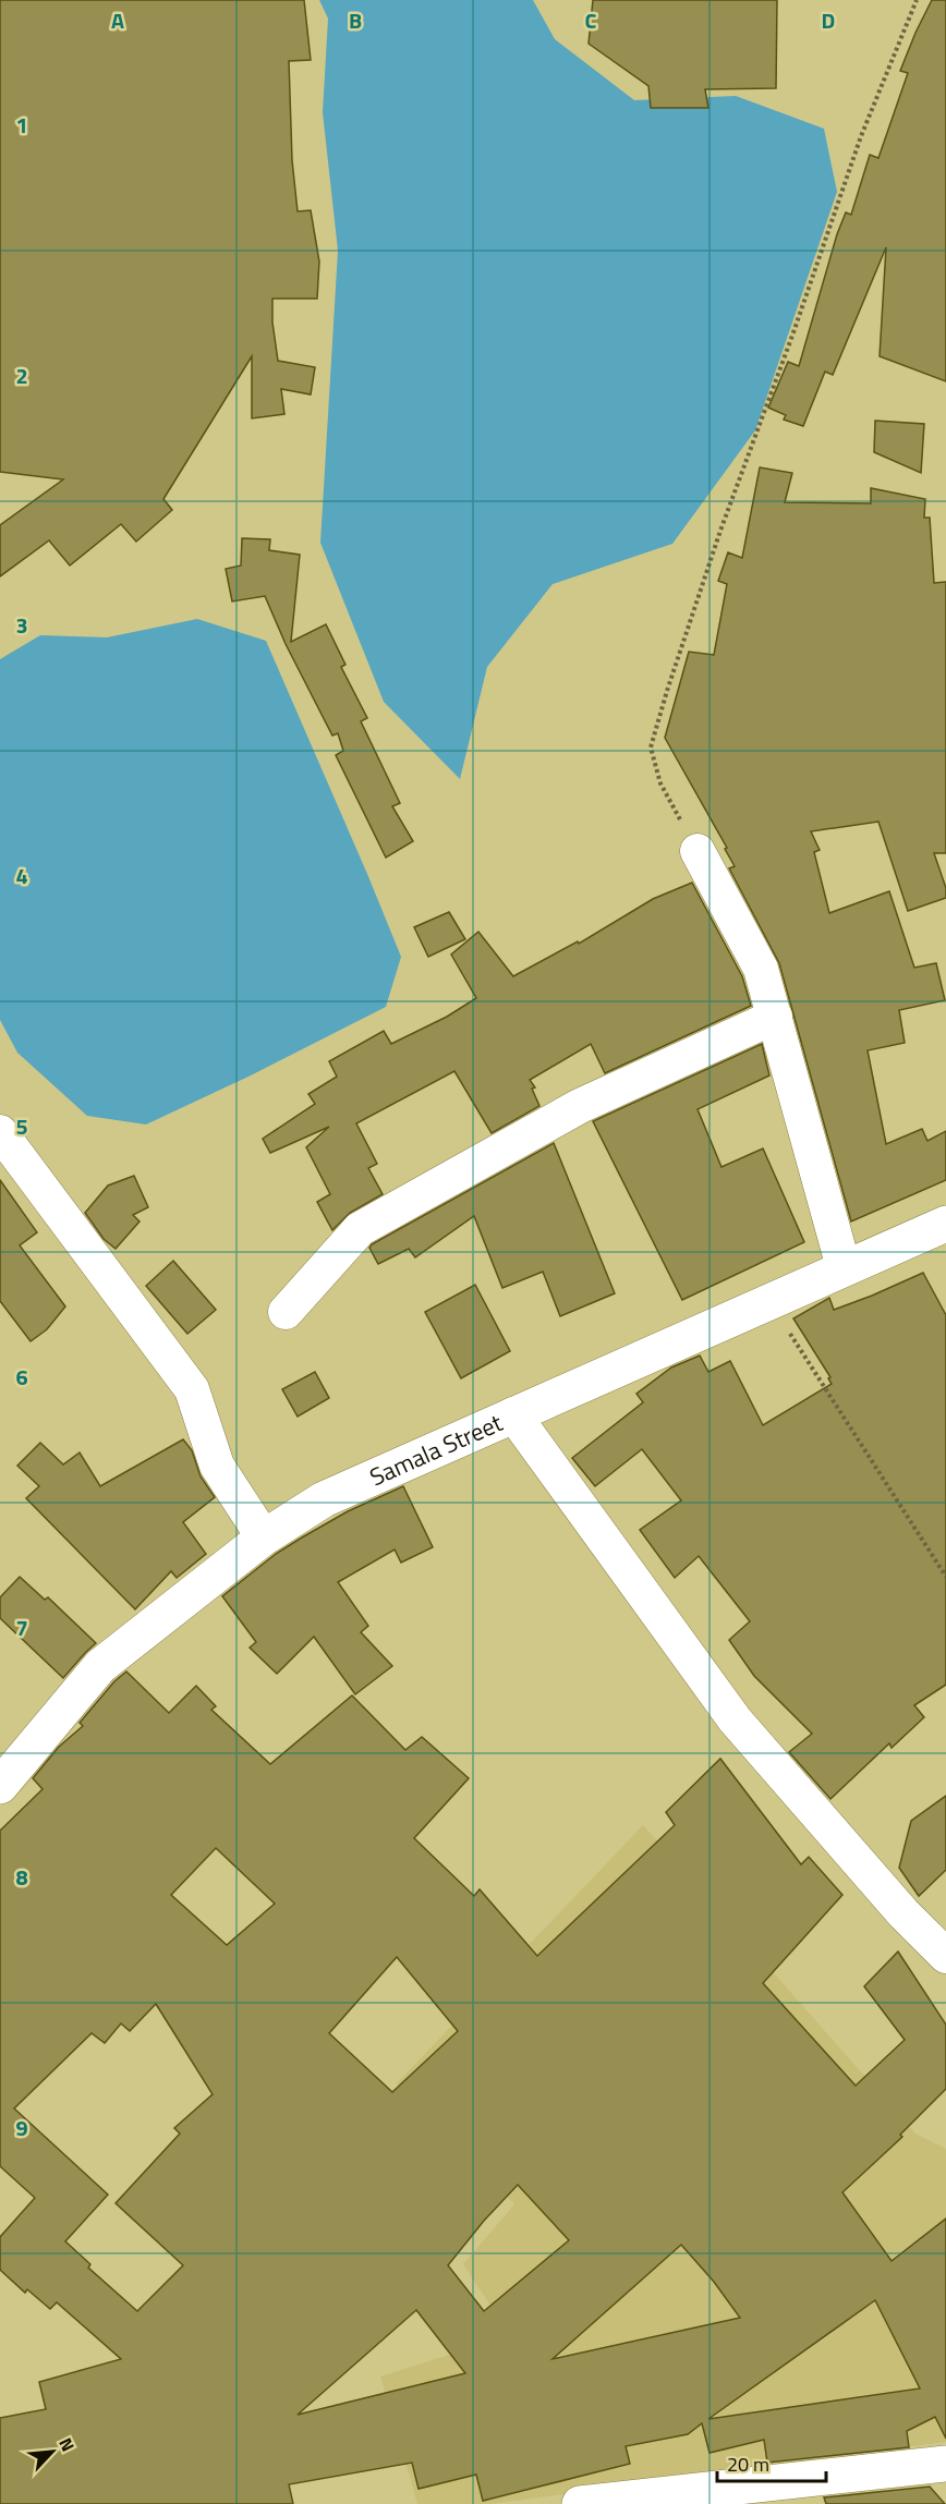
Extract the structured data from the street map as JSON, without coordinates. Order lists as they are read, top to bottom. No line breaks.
{"streets":{"street":["Samala Street"]},"scale_bar":"20 m","north":"top right","grid":{"columns":["A","B","C","D"],"rows":["1","2","3","4","5","6","7","8","9"]}}
